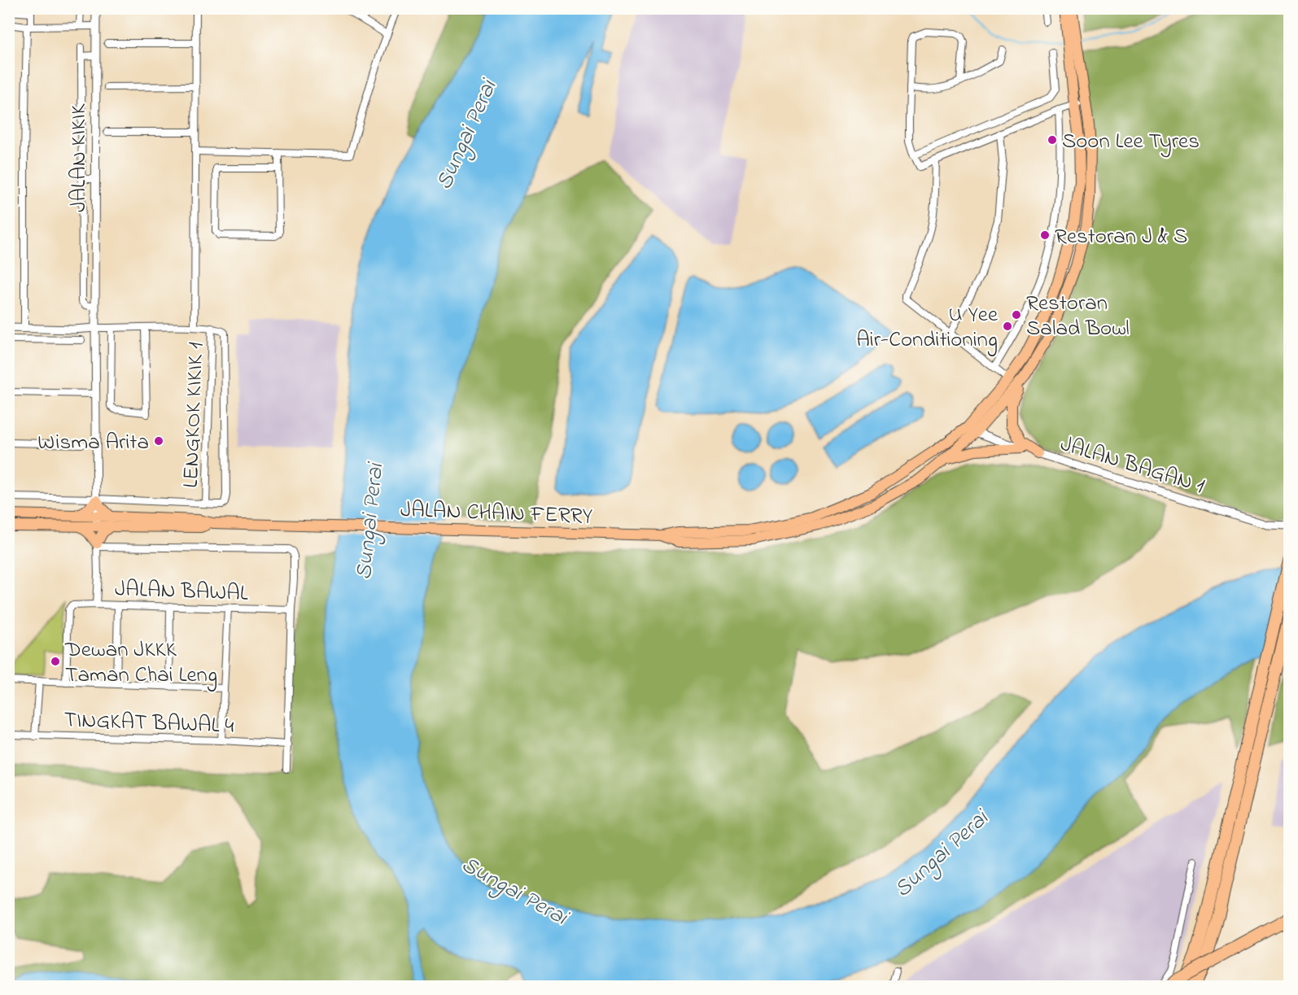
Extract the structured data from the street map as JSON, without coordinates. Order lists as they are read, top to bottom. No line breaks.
{"streets":{"highway":["JALAN CHAIN FERRY"],"street":["JALAN KIKIK","LENGKOK KIKIK 1","JALAN BAGAN 1","JALAN BAWAL","TINGKAT BAWAL 4"]},"crossings":[["JALAN KIKIK","LENGKOK KIKIK 1"],["JALAN KIKIK","JALAN CHAIN FERRY"],["JALAN KIKIK","JALAN BAWAL"],["JALAN BAGAN 1","JALAN CHAIN FERRY"]],"water":["Sungai Perai"],"places":["Soon Lee Tyres","Restoran J & S","Restoran Salad Bowl","U Yee Air-Conditioning","Wisma Arita","Dewan JKKK Taman Chai Leng"]}
